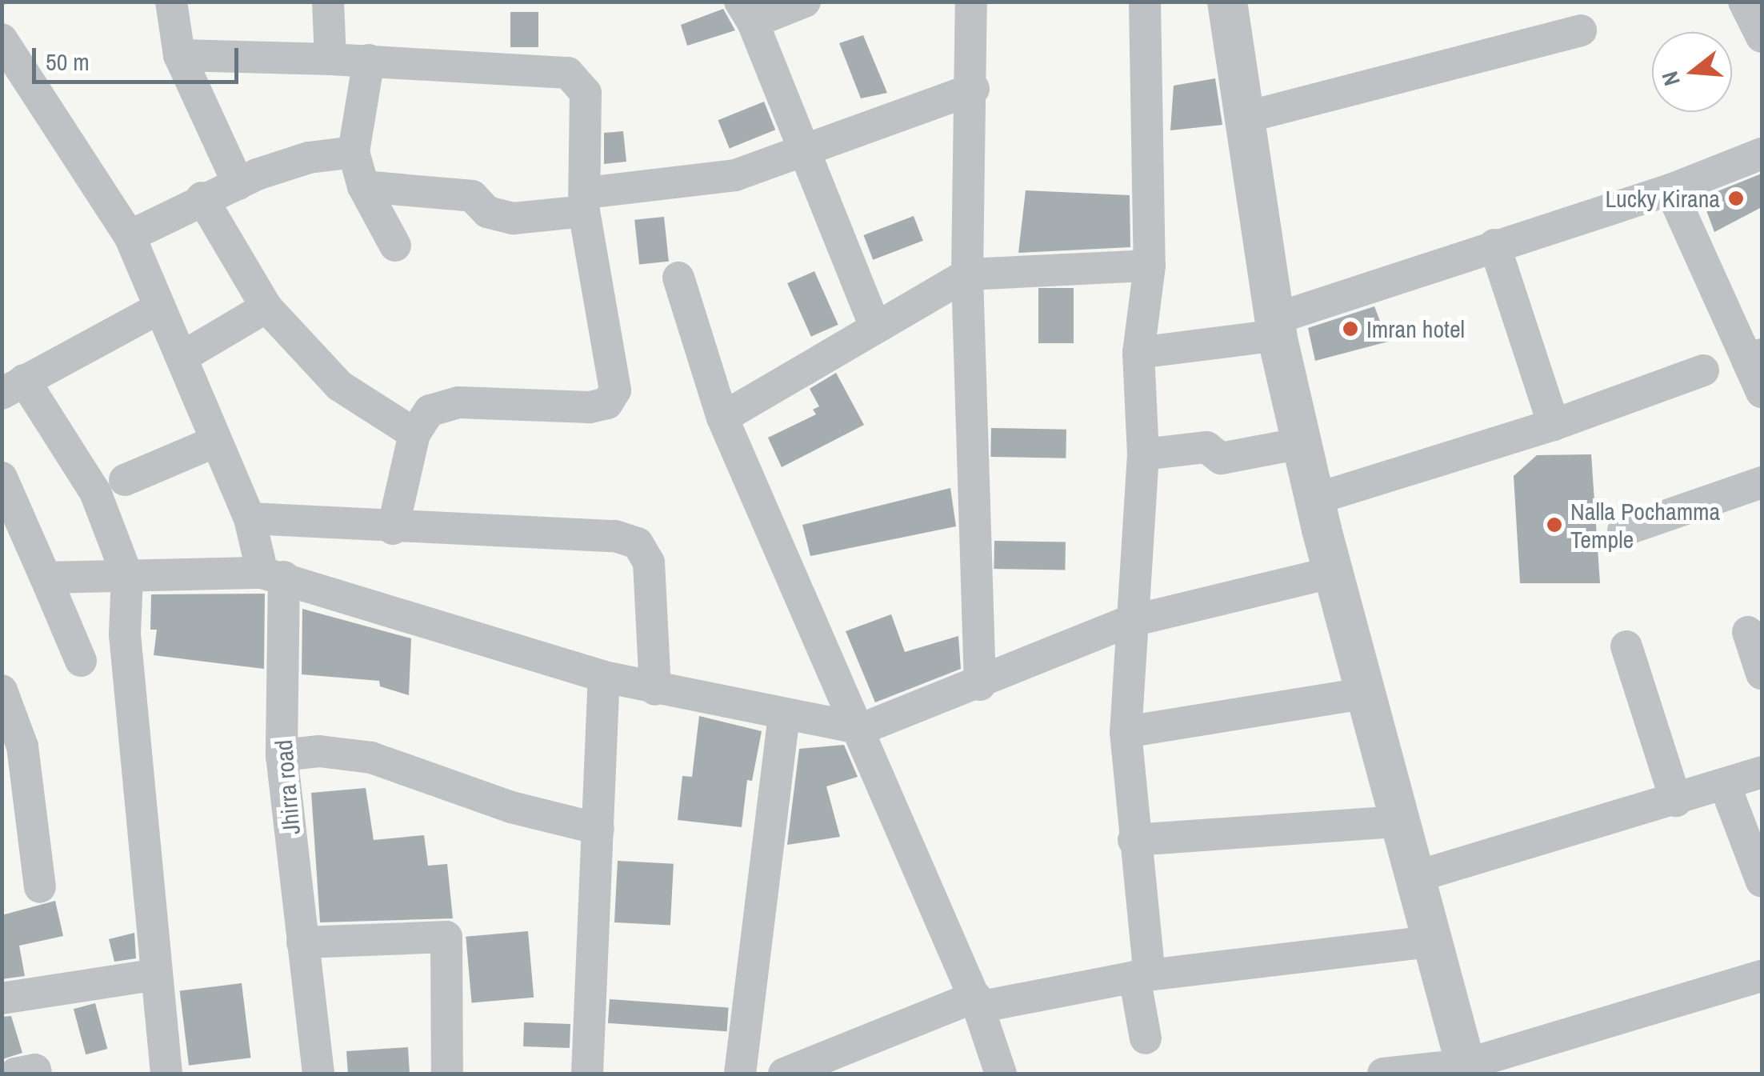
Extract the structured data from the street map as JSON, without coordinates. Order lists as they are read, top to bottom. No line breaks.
{"streets":{"street":["Jhirra road"]},"places":["Lucky Kirana","Imran hotel","Nalla Pochamma Temple"],"scale_bar":"50 m","north":"left"}
